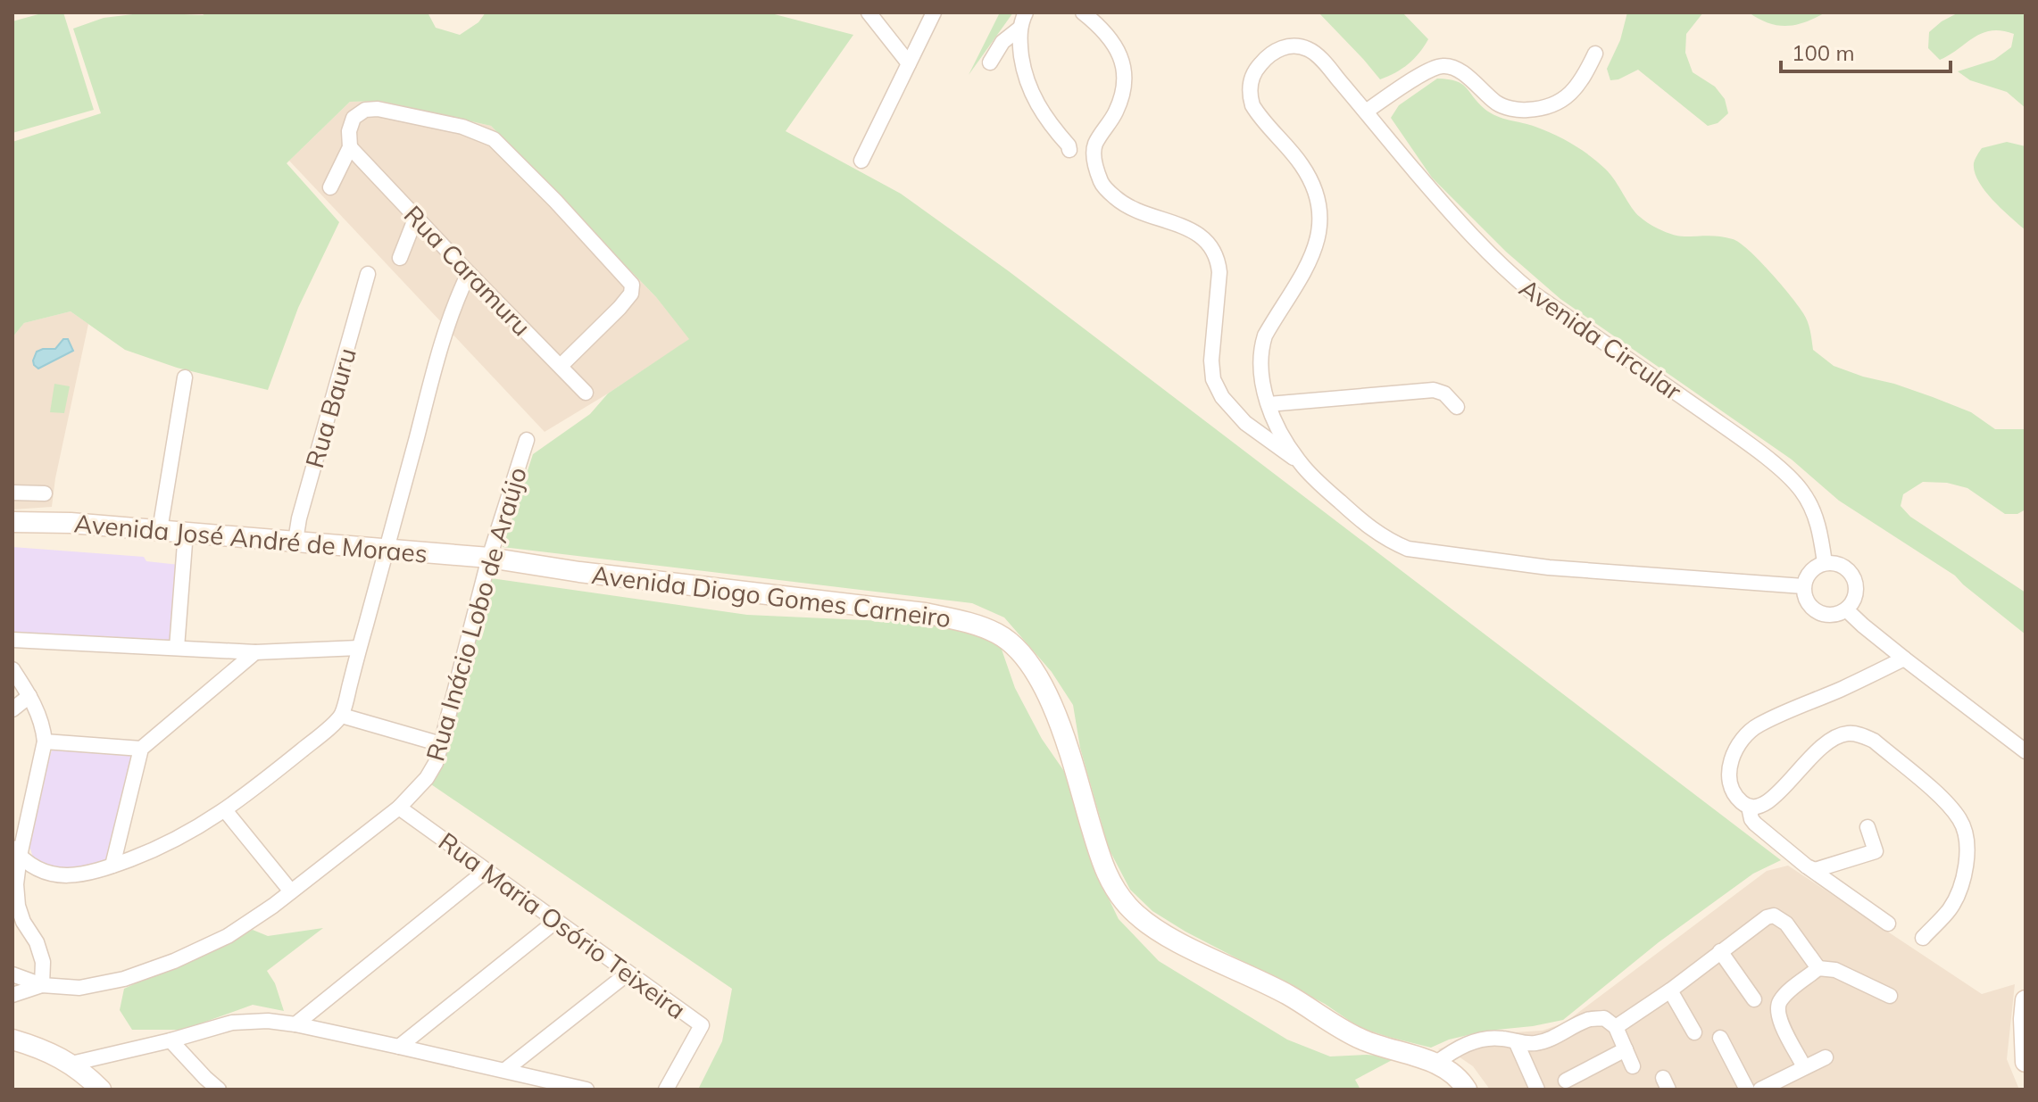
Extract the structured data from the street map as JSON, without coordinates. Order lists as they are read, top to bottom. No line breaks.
{"streets":{"street":["Rua Caramuru","Avenida Circular","Rua Bauru","Avenida José André de Moraes","Avenida Diogo Gomes Carneiro","Rua Inácio Lobo de Araújo","Rua Maria Osório Teixeira"]},"crossings":[["Rua Bauru","Avenida José André de Moraes"],["Avenida José André de Moraes","Avenida Diogo Gomes Carneiro"],["Avenida José André de Moraes","Rua Inácio Lobo de Araújo"],["Avenida Diogo Gomes Carneiro","Rua Inácio Lobo de Araújo"],["Rua Inácio Lobo de Araújo","Rua Maria Osório Teixeira"]],"scale_bar":"100 m"}
